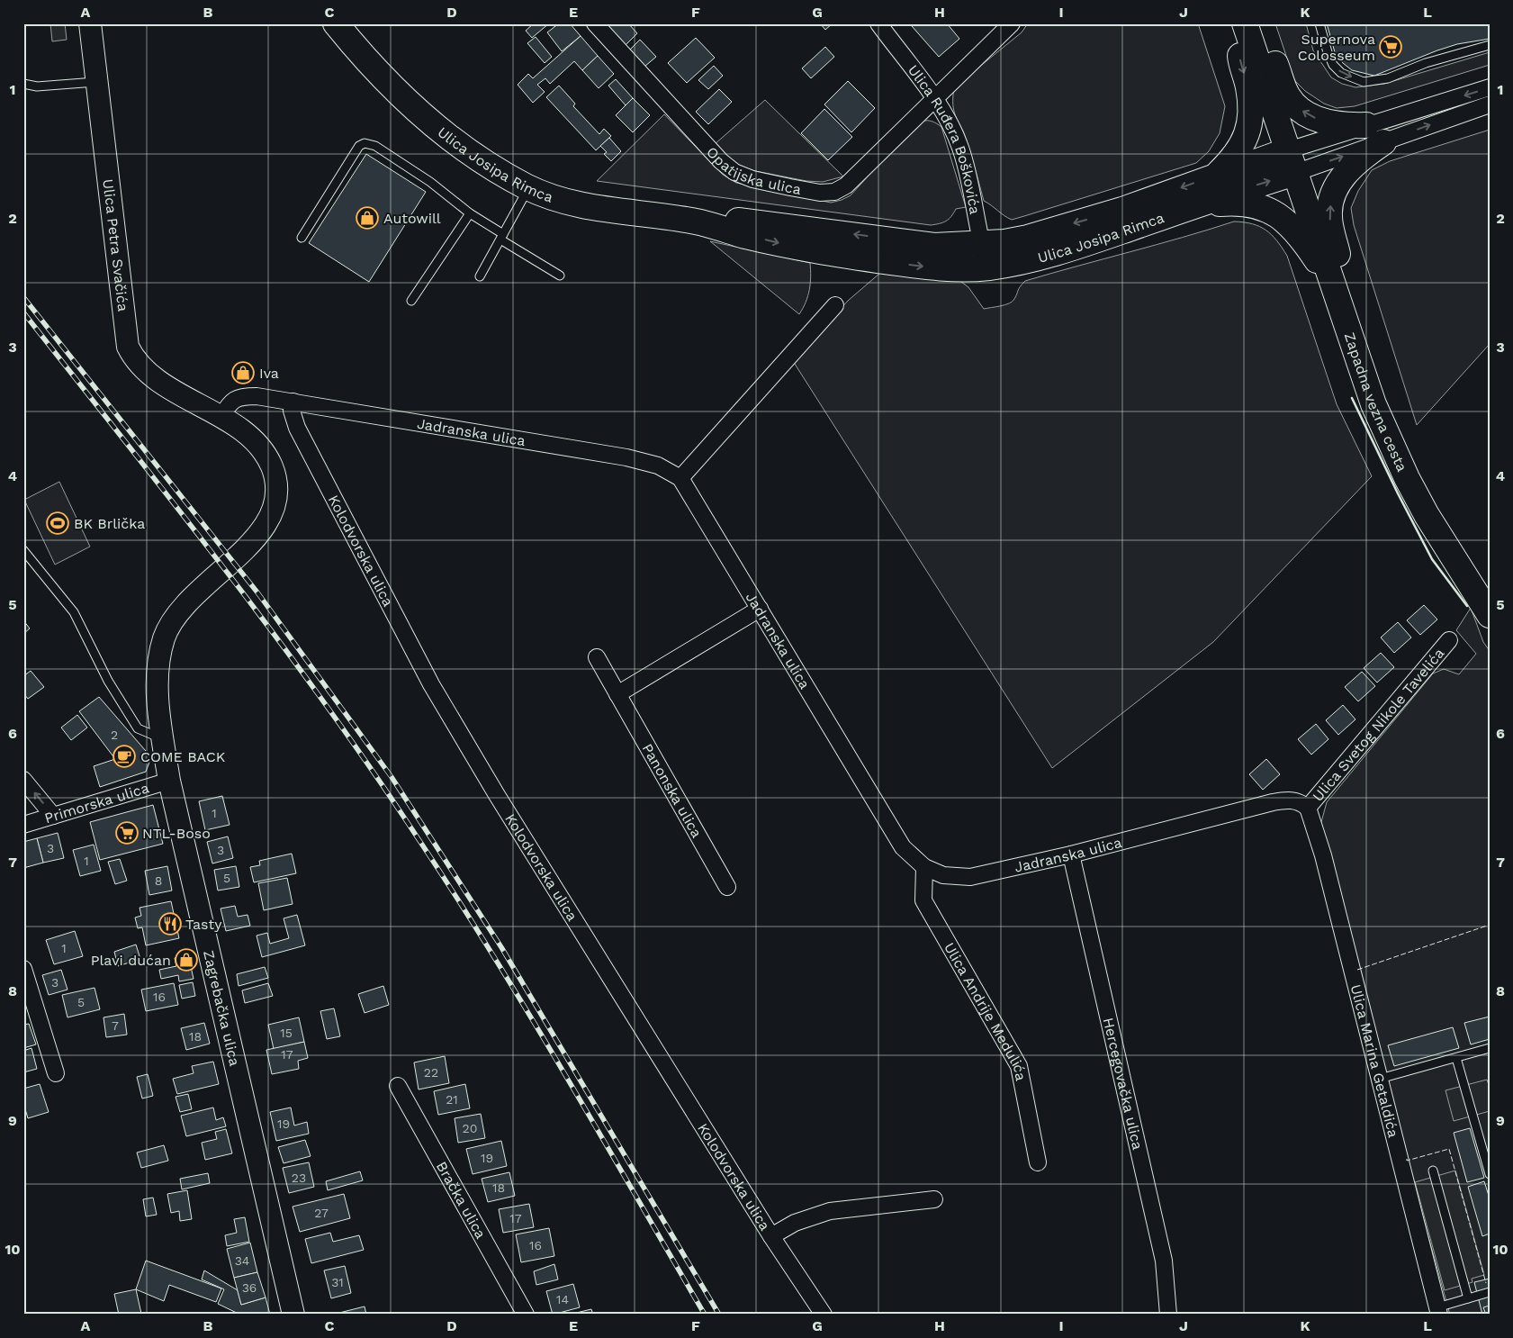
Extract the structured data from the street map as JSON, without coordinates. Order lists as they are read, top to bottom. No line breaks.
{"streets":{"main road":["Ulica Josipa Rimca","Ulica Petra Svačića","Zapadna vezna cesta","Zagrebačka ulica"],"street":["Ulica Ruđera Boškovića","Opatijska ulica","Jadranska ulica","Kolodvorska ulica","Ulica Svetog Nikole Tavelića","Panonska ulica","Primorska ulica","Ulica Andrije Medulića","Ulica Marina Getaldića","Hercegovačka ulica","Bračka ulica"]},"crossings":[["Ulica Ruđera Boškovića","Ulica Josipa Rimca"],["Ulica Ruđera Boškovića","Opatijska ulica"],["Ulica Josipa Rimca","Zapadna vezna cesta"],["Ulica Petra Svačića","Jadranska ulica"],["Ulica Petra Svačića","Zagrebačka ulica"],["Jadranska ulica","Kolodvorska ulica"],["Jadranska ulica","Ulica Svetog Nikole Tavelića"],["Jadranska ulica","Zagrebačka ulica"],["Jadranska ulica","Ulica Andrije Medulića"],["Jadranska ulica","Ulica Marina Getaldića"],["Jadranska ulica","Hercegovačka ulica"],["Ulica Svetog Nikole Tavelića","Ulica Marina Getaldića"],["Primorska ulica","Zagrebačka ulica"]],"places":{"supermarket":["Supernova Colosseum","NTL-Boso"],"shop":["Autowill","Iva","Plavi dućan"],"sports":["BK Brlička"],"cafe":["COME BACK"],"restaurant":["Tasty"]},"house_numbers":["2","1","3","3","1","5","8","1","3","16","5","7","15","18","17","22","21","19","20","19","23","18","27","17","16","34","31","36","14"],"grid":{"columns":["A","B","C","D","E","F","G","H","I","J","K","L"],"rows":["1","2","3","4","5","6","7","8","9","10"]}}
